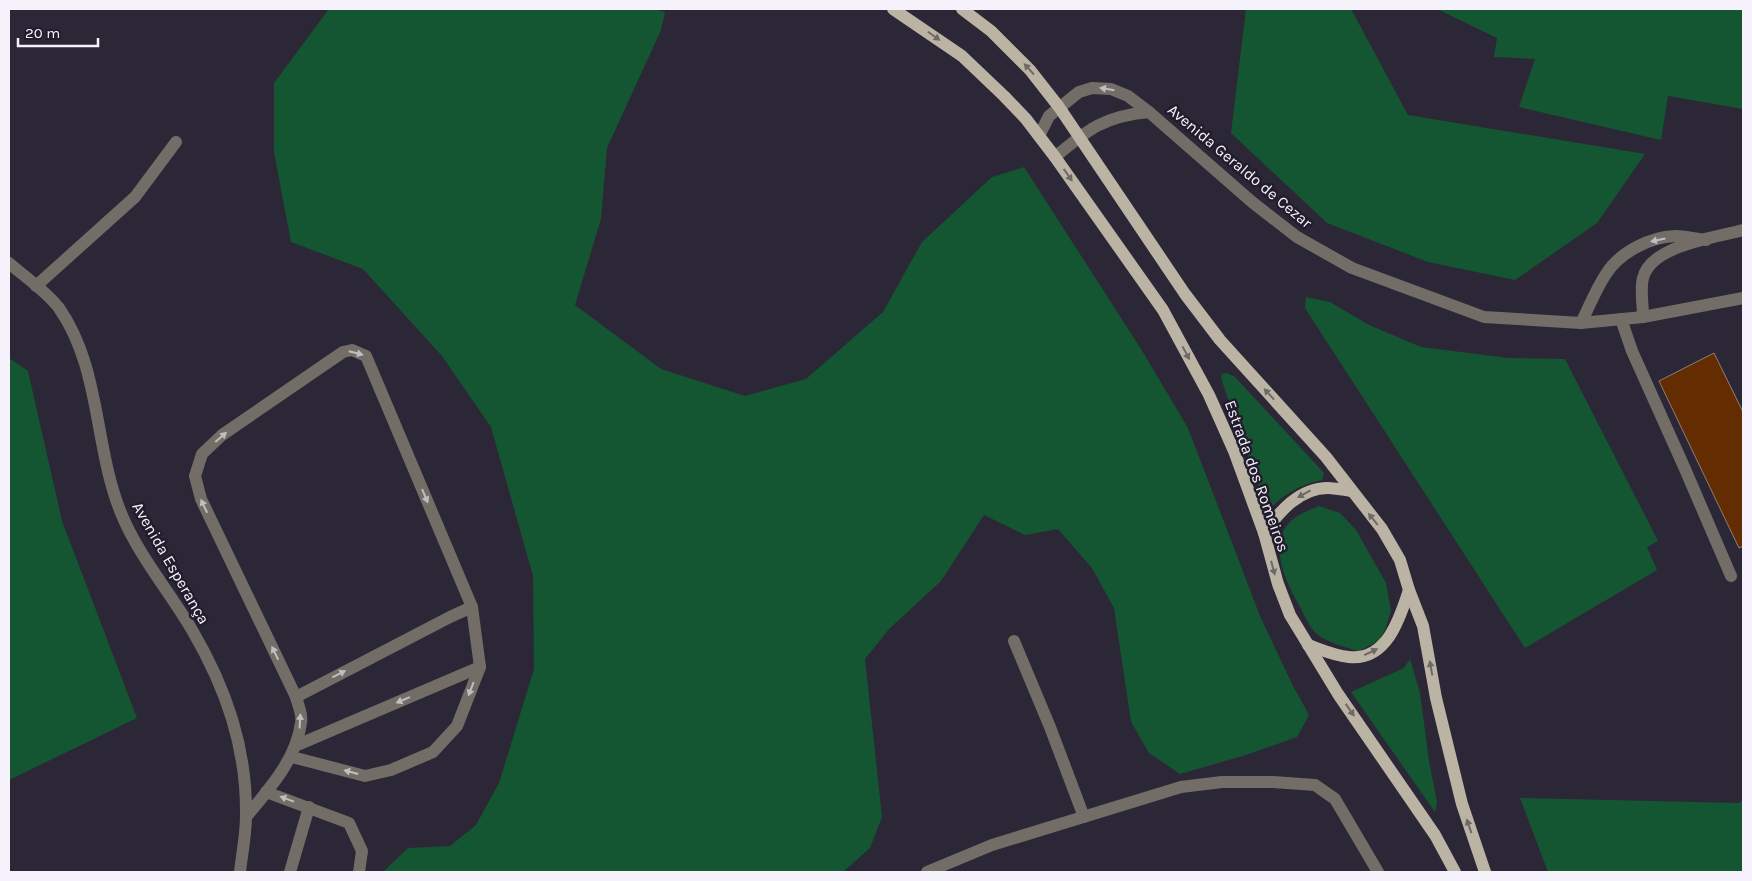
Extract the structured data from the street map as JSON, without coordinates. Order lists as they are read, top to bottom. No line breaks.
{"streets":{"main road":["Estrada dos Romeiros"],"street":["Avenida Geraldo de Cezar","Avenida Esperança"]},"crossings":[["Avenida Geraldo de Cezar","Estrada dos Romeiros"]],"scale_bar":"20 m"}
